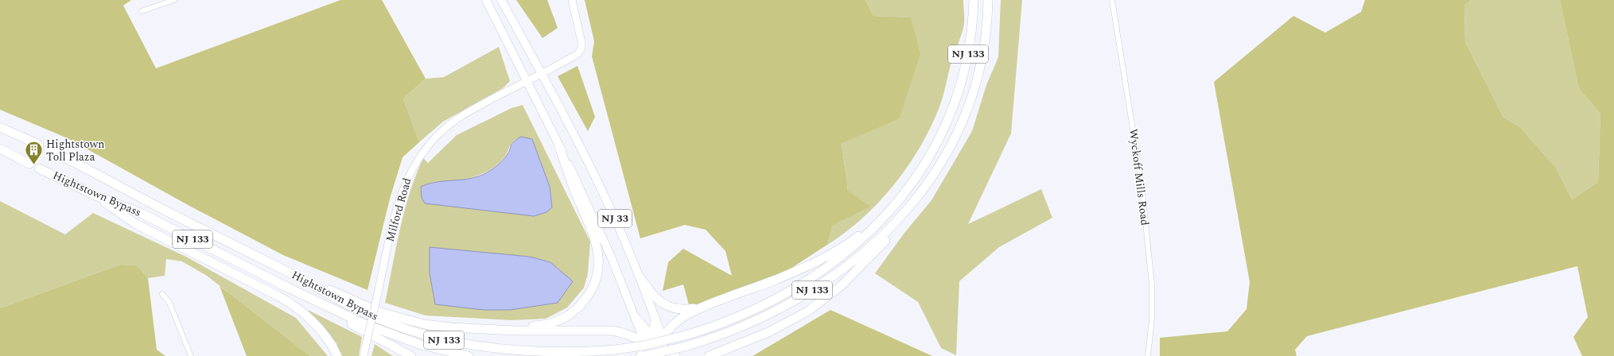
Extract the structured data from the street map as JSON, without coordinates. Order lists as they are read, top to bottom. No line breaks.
{"streets":{"highway":["NJ 133","Hightstown Bypass"],"main road":["NJ 33"],"street":["Wyckoff Mills Road","Milford Road"]},"crossings":[["Milford Road","NJ 33"]],"places":{"building":["Hightstown Toll Plaza"]}}
